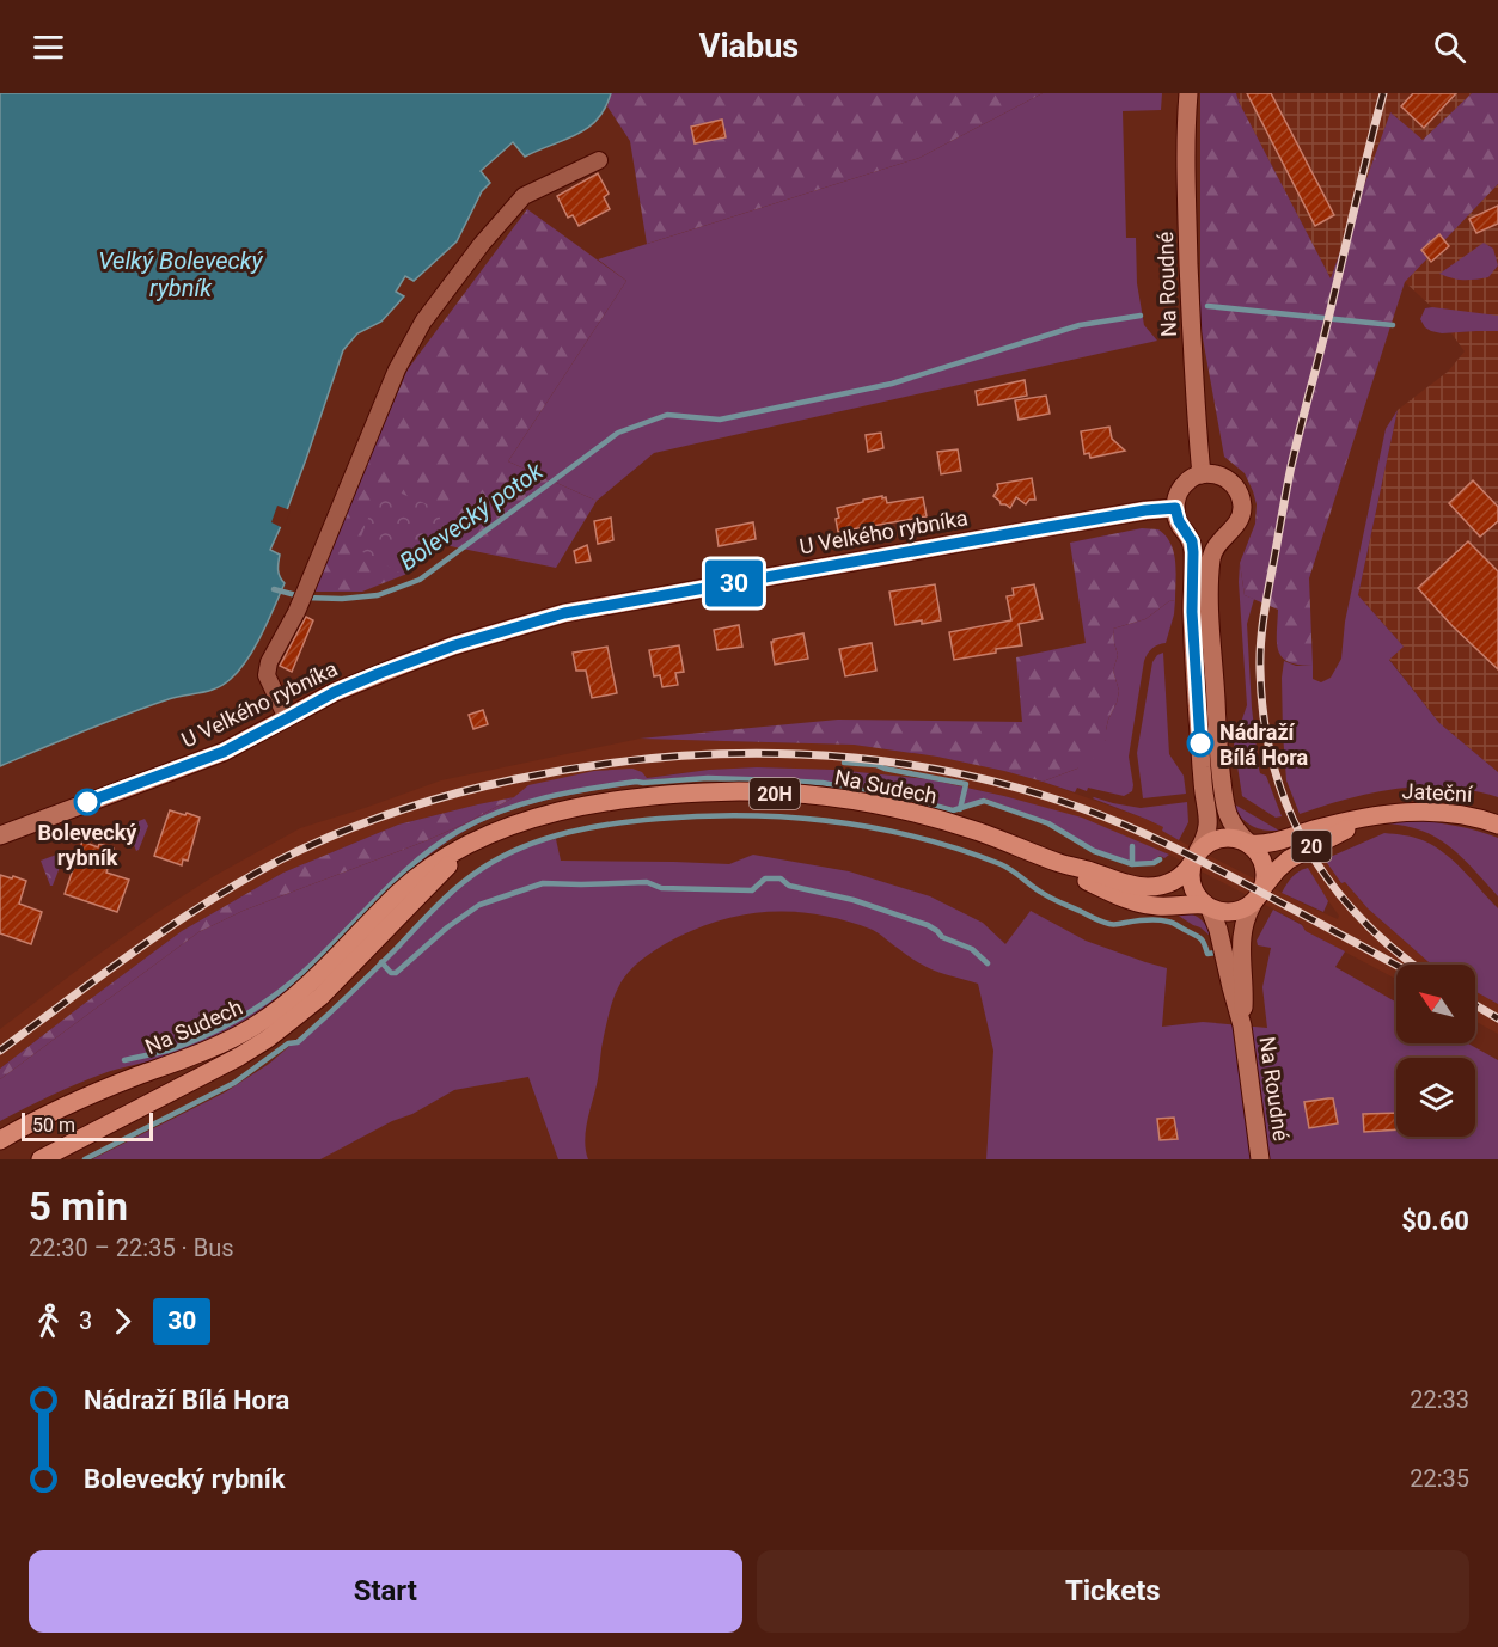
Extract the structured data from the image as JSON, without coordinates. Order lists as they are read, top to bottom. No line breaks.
{"streets":{"main road":["Na Roudné","Na Sudech","Jateční","20H","20"],"street":["U Velkého rybníka"]},"crossings":[["Na Roudné","U Velkého rybníka"],["Na Roudné","Na Sudech"],["Na Roudné","Jateční"],["Na Roudné","20"],["Na Sudech","Jateční"],["Na Sudech","20"],["Jateční","20"]],"water":["Velký Bolevecký rybník","Bolevecký potok"],"places":["Nádraží Bílá Hora","Bolevecký rybník"],"lines":["bus line 30"],"scale_bar":"50 m","north":"top left","page":{"header":"Viabus","on_map":"30","scale":"50 m","heading":["5 min","22:30 – 22:35 · Bus","$0.60"],"legs":["3","30"],"list":[{"name":"Nádraží Bílá Hora","value":"22:33"},{"name":"Bolevecký rybník","value":"22:35"}],"buttons":["Start","Tickets"]}}
